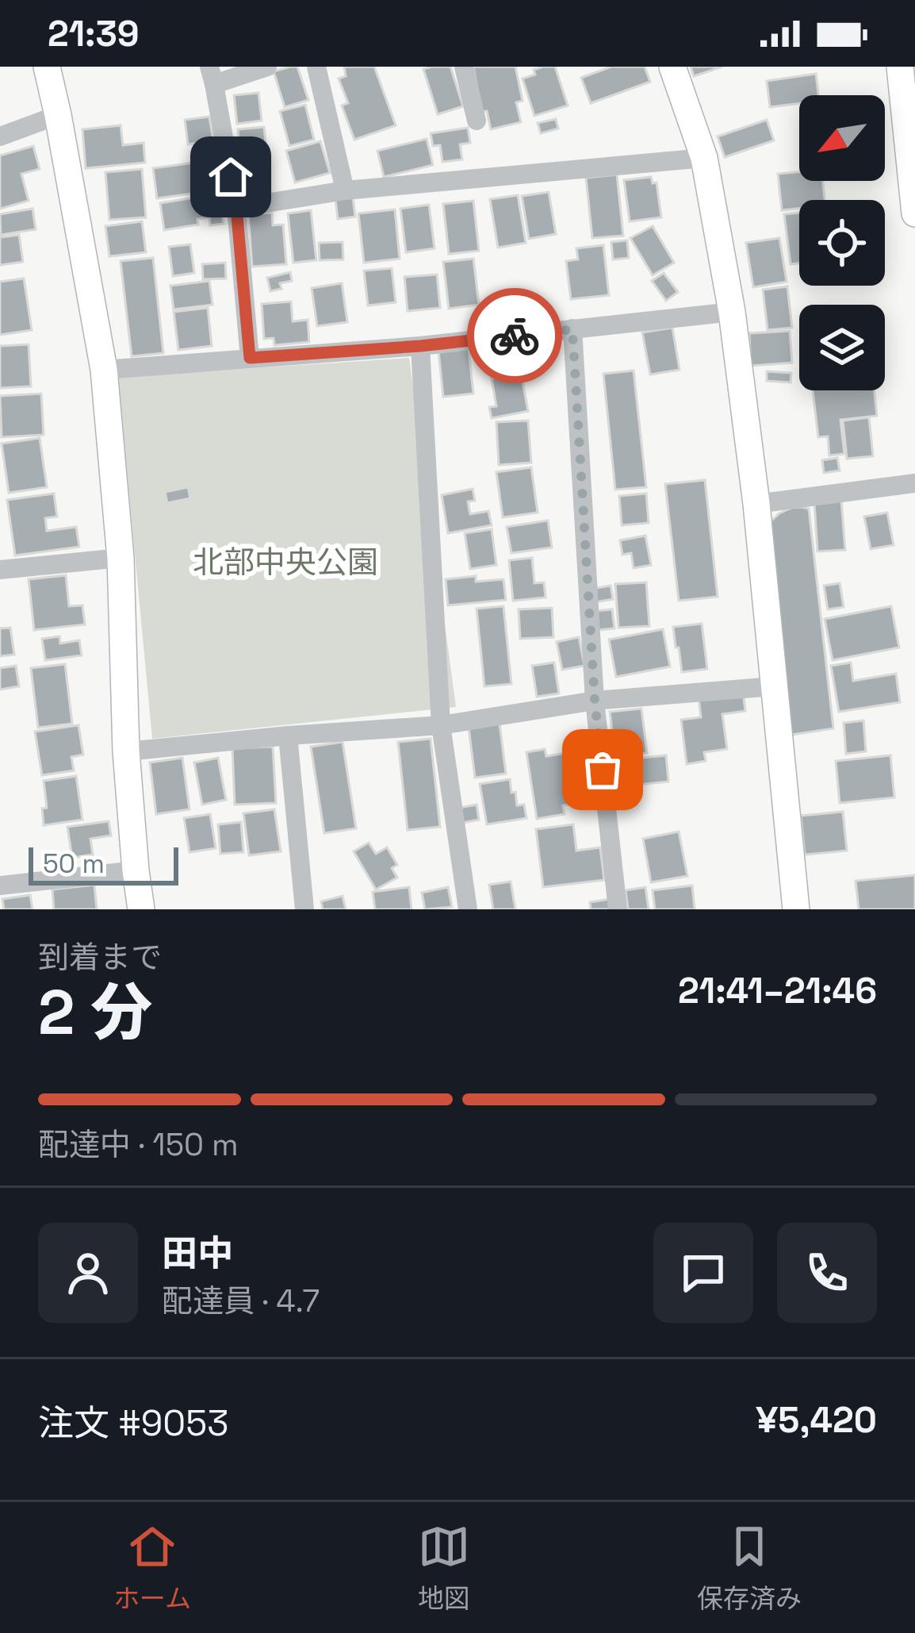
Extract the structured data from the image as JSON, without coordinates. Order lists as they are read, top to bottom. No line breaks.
{"parks":["北部中央公園"],"scale_bar":"50 m","north":"bottom left","page":{"status":"21:39","scale":"50 m","heading":["2 分","到着まで","21:41–21:46"],"panel":["田中","配達員 · 4.7","注文 #9053","¥5,420"],"bar":"配達中 · 150 m","tabs":["ホーム","地図","保存済み"]}}
